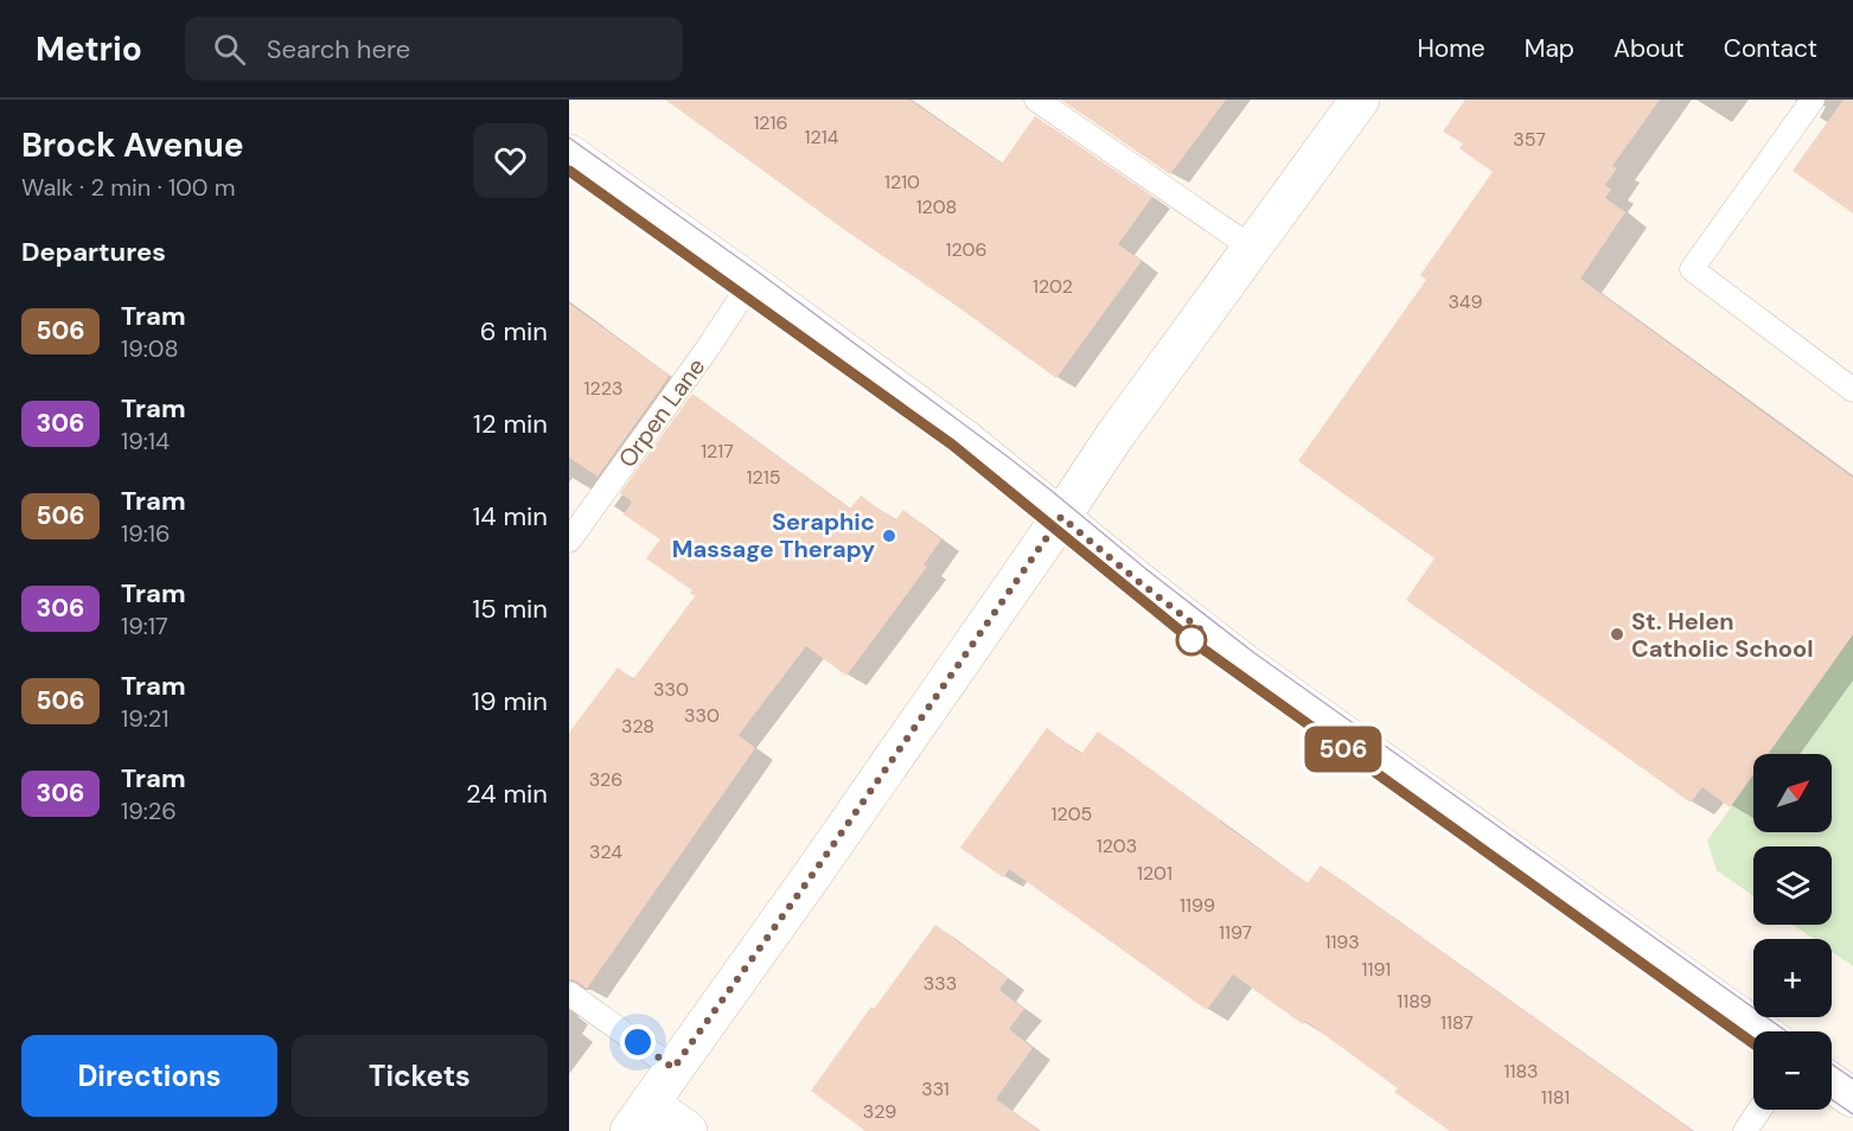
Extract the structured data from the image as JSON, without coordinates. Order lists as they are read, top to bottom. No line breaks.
{"streets":{"lane":["Orpen Lane"]},"places":["Seraphic Massage Therapy","St. Helen Catholic School"],"lines":["tram line 506"],"house_numbers":["1216","1214","357","1210","1208","1206","1202","349","1223","1217","1215","330","330","328","326","1205","1203","324","1201","1199","1197","1193","1191","333","1189","1187","1183","331","1181","329"],"north":"top right","page":{"header":"Metrio","search":"Search here","nav":["Home","Map","About","Contact"],"heading":[["Brock Avenue","Walk · 2 min · 100 m"],"Departures"],"on_map":"506","list":[{"mark":"506","name":"Tram","note":"19:08","value":"6 min"},{"mark":"306","name":"Tram","note":"19:14","value":"12 min"},{"mark":"506","name":"Tram","note":"19:16","value":"14 min"},{"mark":"306","name":"Tram","note":"19:17","value":"15 min"},{"mark":"506","name":"Tram","note":"19:21","value":"19 min"},{"mark":"306","name":"Tram","note":"19:26","value":"24 min"}],"map_buttons":["+","−"],"buttons":["Directions","Tickets"]}}
